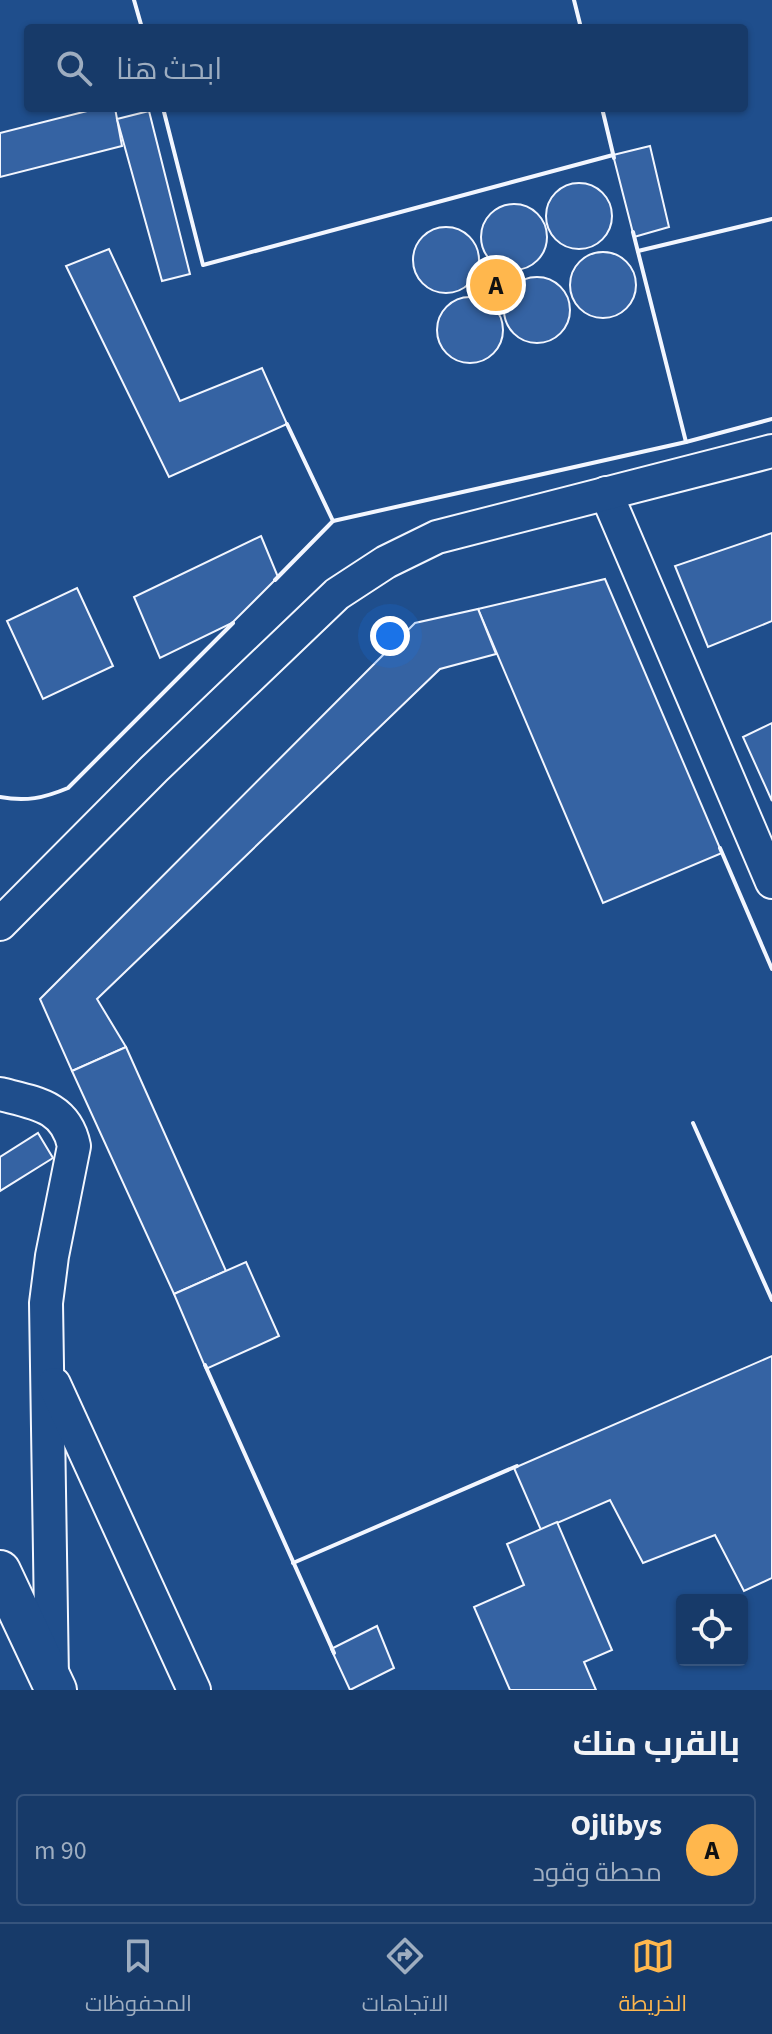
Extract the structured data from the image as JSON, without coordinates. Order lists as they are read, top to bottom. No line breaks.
{"page":{"search":"ابحث هنا","pins":"A","heading":"بالقرب منك","list":[{"mark":"A","name":"Ojlibys","note":"محطة وقود","value":"90 m"}],"nav":["الخريطة","الاتجاهات","المحفوظات"]}}
